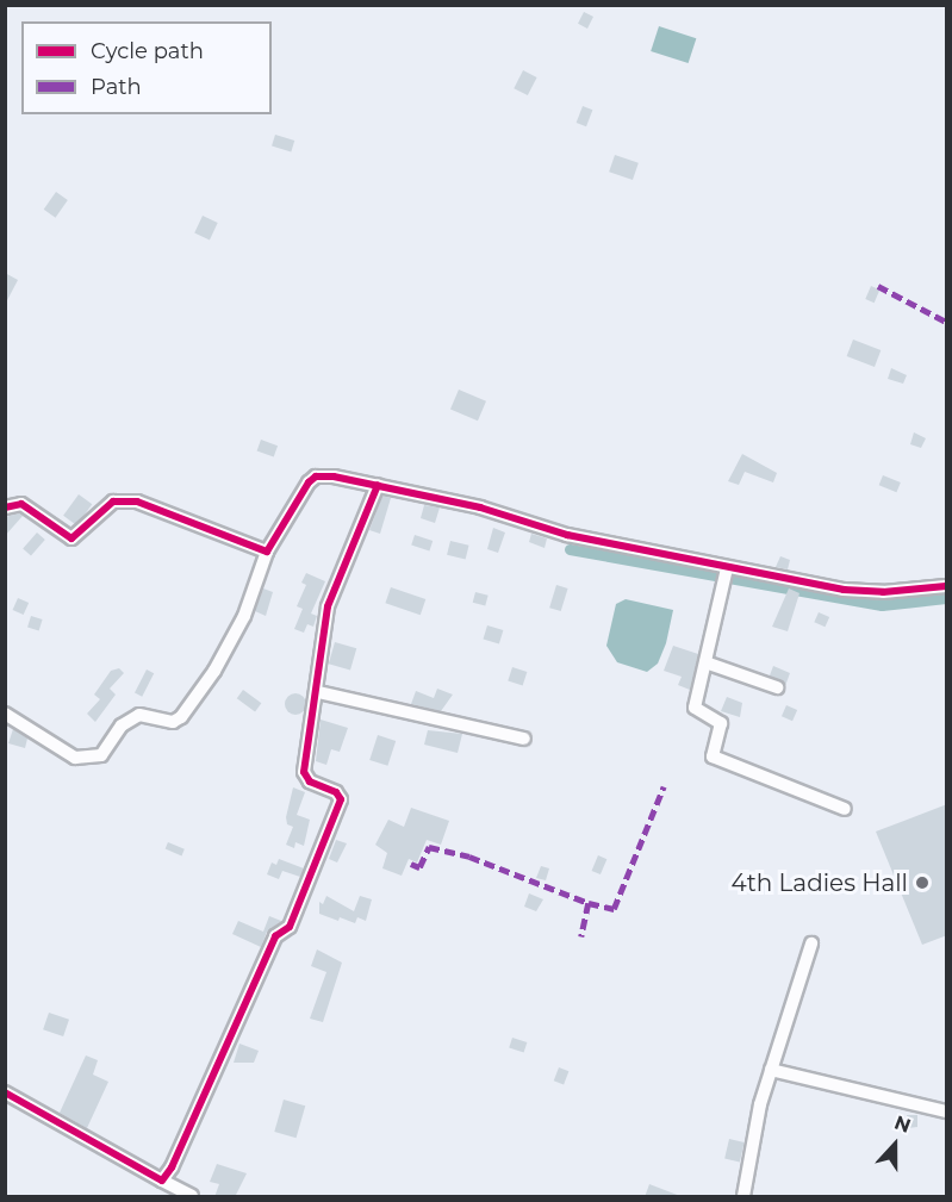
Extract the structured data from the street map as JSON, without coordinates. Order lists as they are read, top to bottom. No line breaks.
{"places":["4th Ladies Hall"],"legend":["Cycle path","Path"],"north":"top"}
